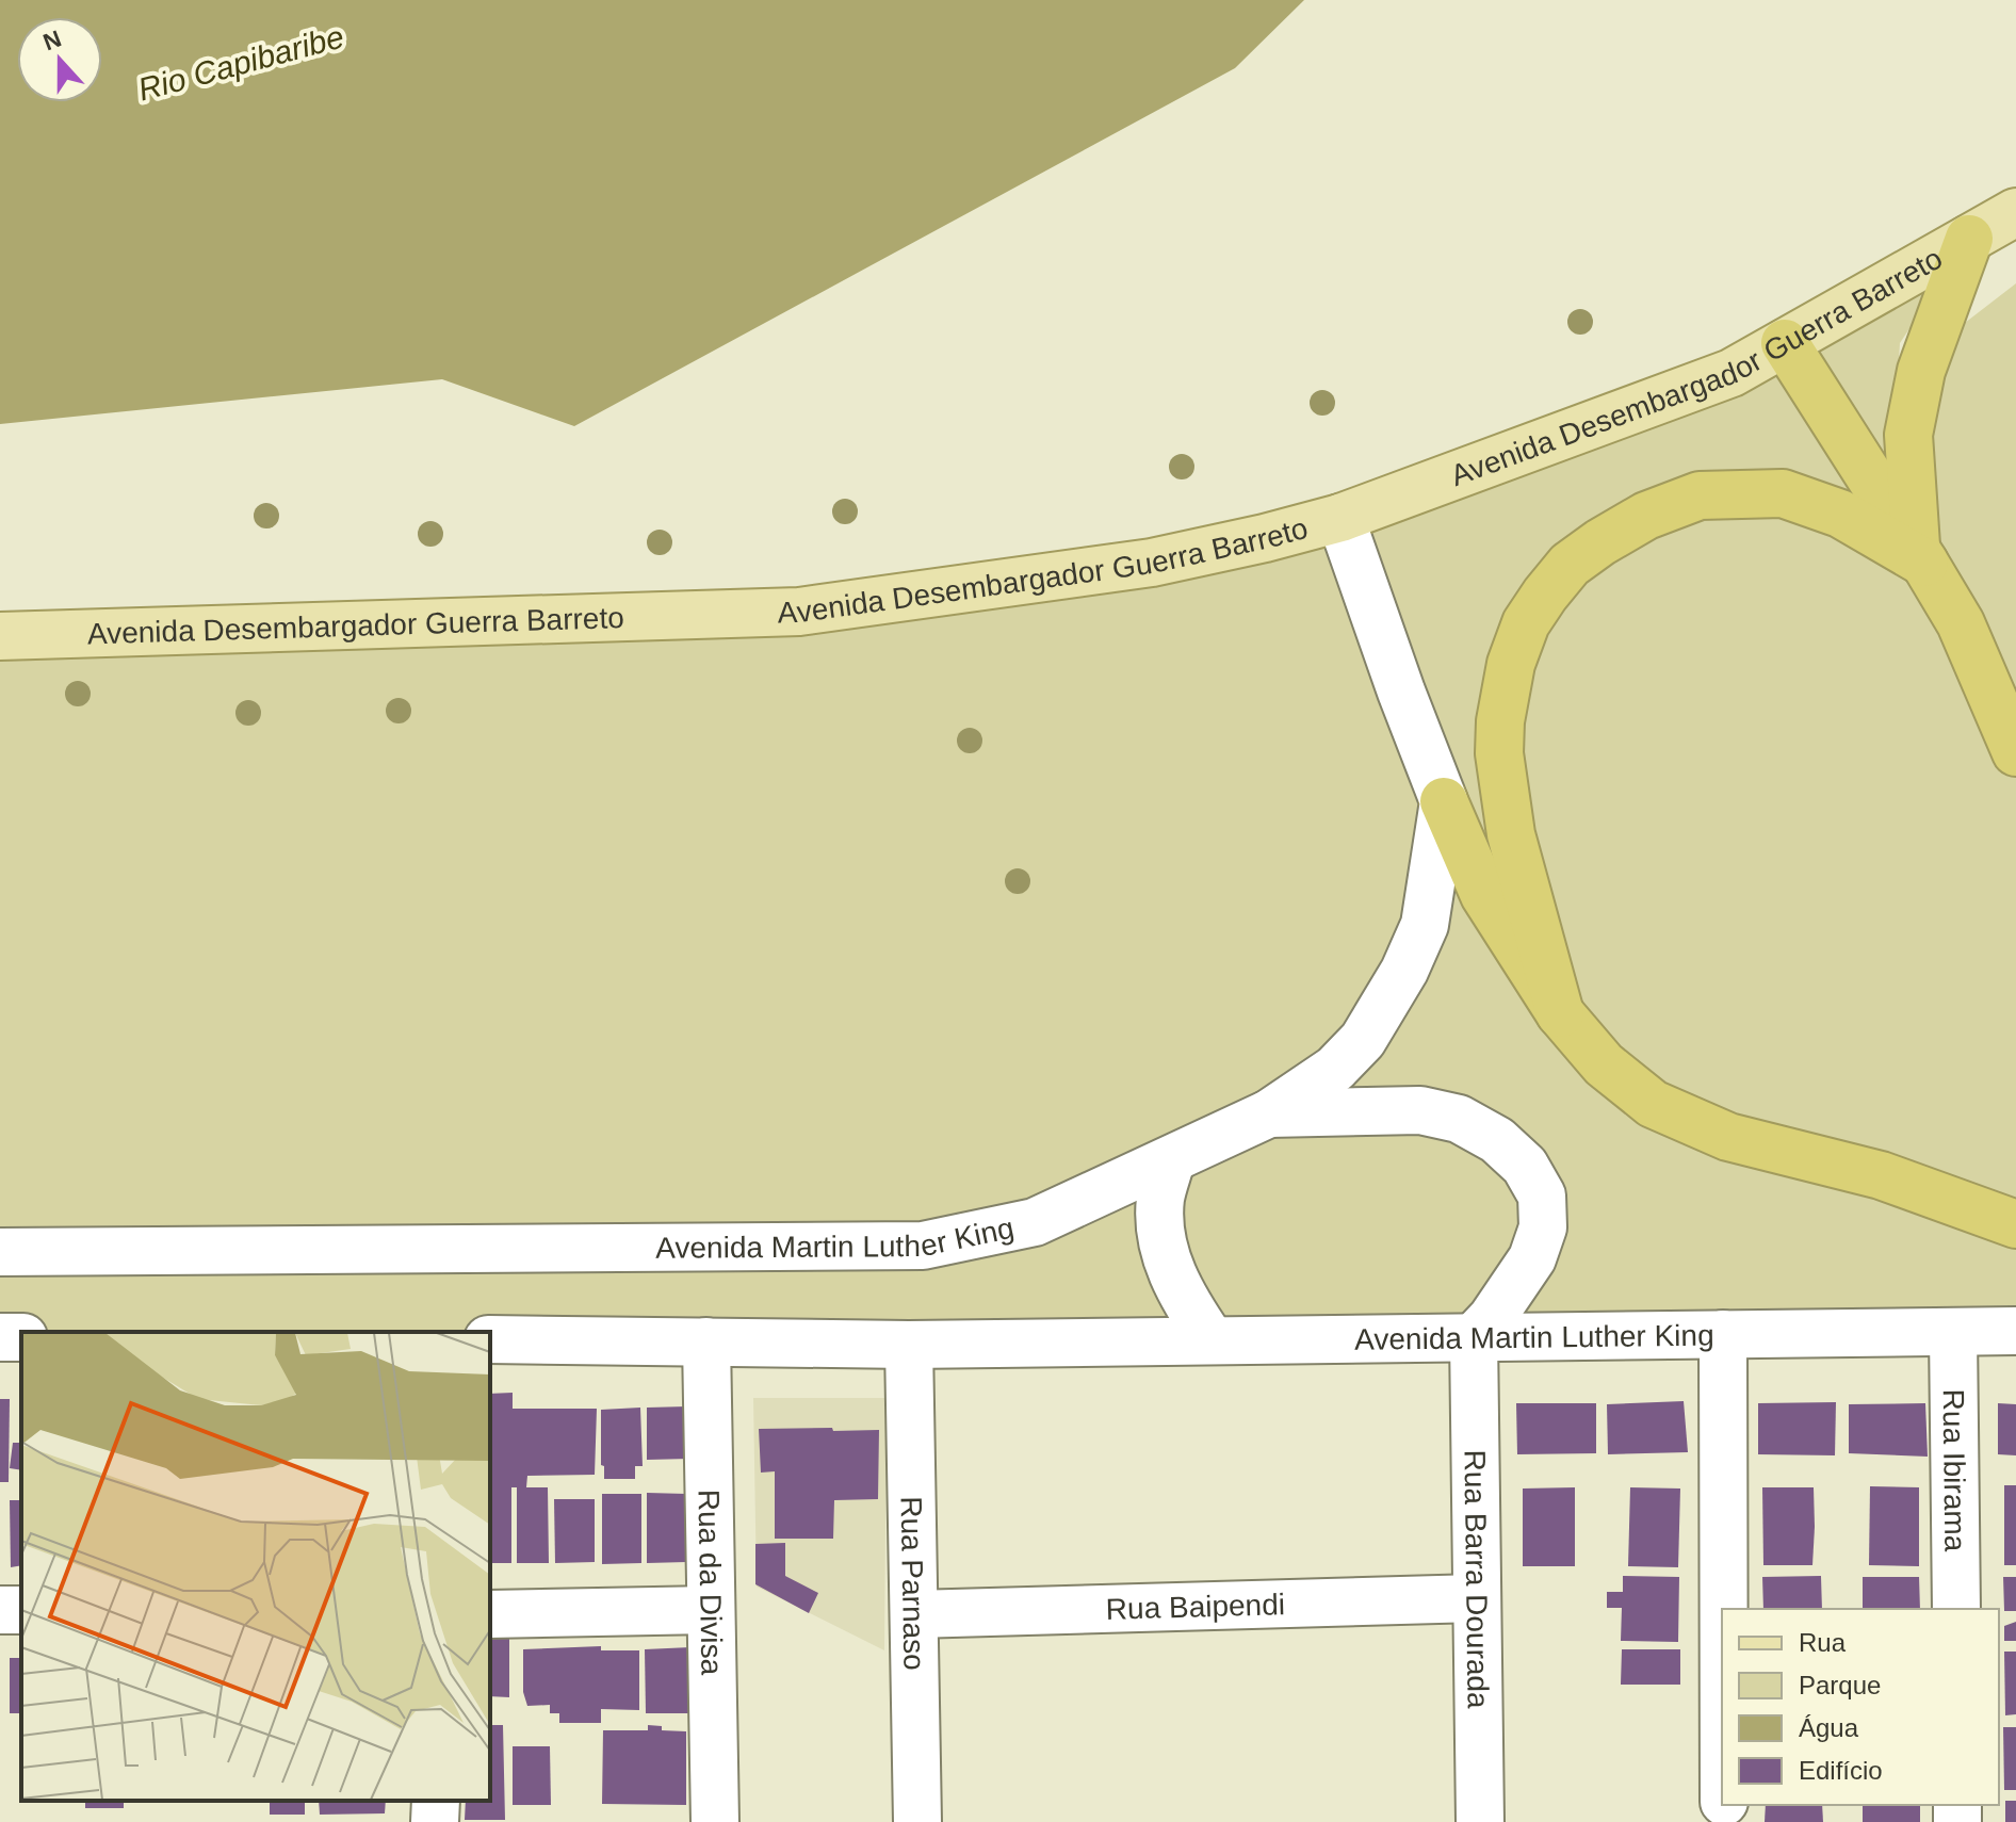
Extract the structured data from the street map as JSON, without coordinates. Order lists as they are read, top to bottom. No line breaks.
{"streets":{"main road":["Avenida Desembargador Guerra Barreto"],"street":["Avenida Martin Luther King","Rua Ibirama","Rua Barra Dourada","Rua da Divisa","Rua Parnaso","Rua Baipendi"]},"crossings":[["Avenida Martin Luther King","Rua Ibirama"],["Avenida Martin Luther King","Rua Barra Dourada"],["Avenida Martin Luther King","Rua da Divisa"],["Avenida Martin Luther King","Rua Parnaso"],["Rua Barra Dourada","Rua Baipendi"],["Rua Parnaso","Rua Baipendi"]],"water":["Rio Capibaribe"],"legend":["Rua","Parque","Água","Edifício"],"north":"top"}
